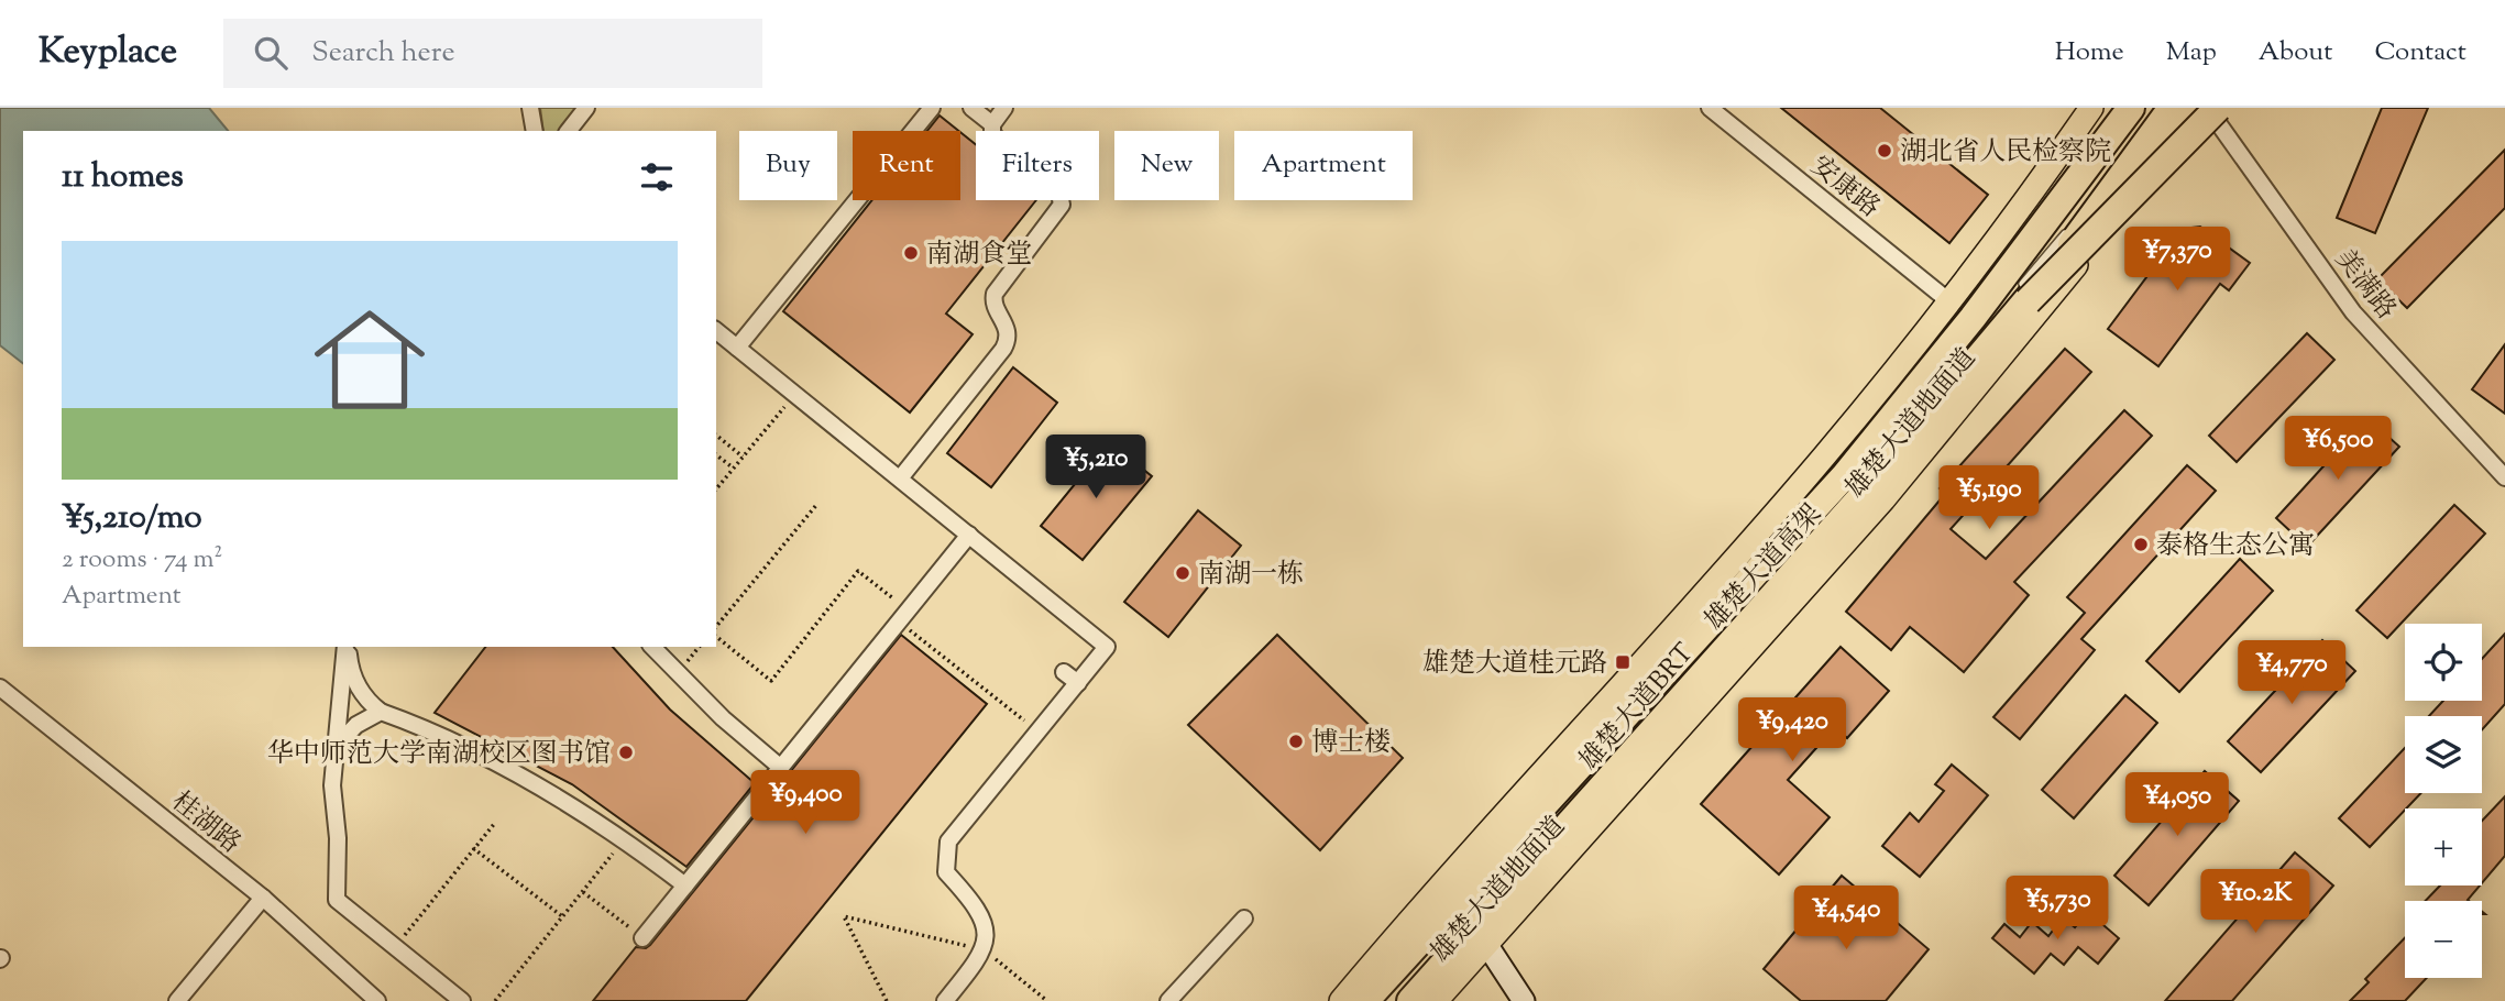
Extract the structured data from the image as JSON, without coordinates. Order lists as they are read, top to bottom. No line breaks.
{"streets":{"highway":["雄楚大道高架"],"main road":["雄楚大道地面道"],"street":["安康路","美满路","桂湖路"],"lane":["雄楚大道BRT"]},"crossings":[["安康路","雄楚大道地面道"],["雄楚大道高架","雄楚大道BRT"]],"places":{"other":["湖北省人民检察院","南湖食堂","泰格生态公寓","南湖一栋","博士楼","华中师范大学南湖校区图书馆"],"transit":["雄楚大道桂元路"]},"page":{"header":"Keyplace","search":"Search here","nav":["Home","Map","About","Contact"],"chip":["Buy","Rent","Filters","New","Apartment"],"heading":"11 homes","list":[{"name":"¥5,210/mo","note":"2 rooms · 74 m² · Apartment"}],"price":["¥7,370","¥6,500","¥5,210","¥5,190","¥4,770","¥9,420","¥9,400","¥4,050","¥10.2K","¥5,730","¥4,540"],"map_buttons":["+","−"]}}
